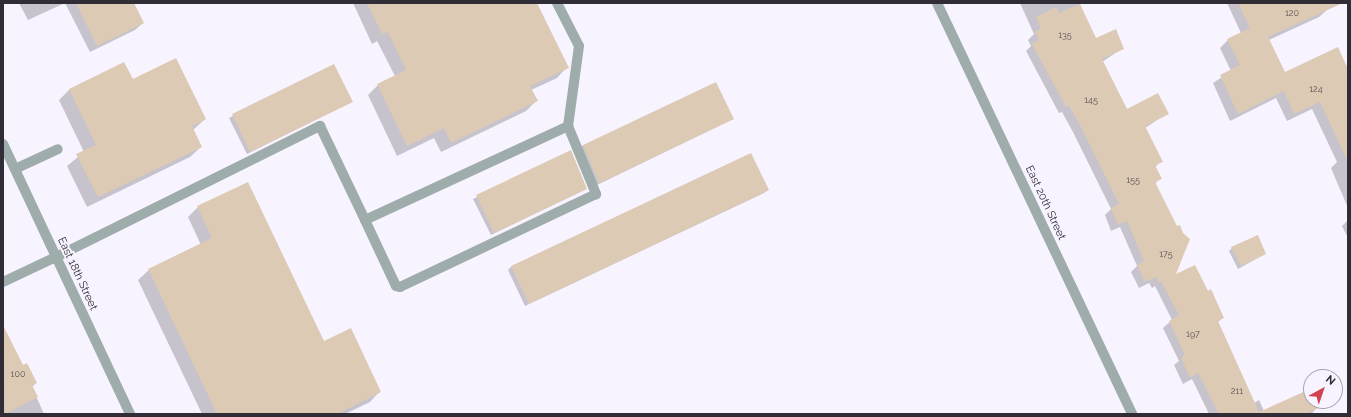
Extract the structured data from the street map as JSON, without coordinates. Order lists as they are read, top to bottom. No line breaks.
{"streets":{"street":["East 20th Street","East 18th Street"]},"house_numbers":["120","135","124","145","155","175","197","100","211"],"north":"top right"}
